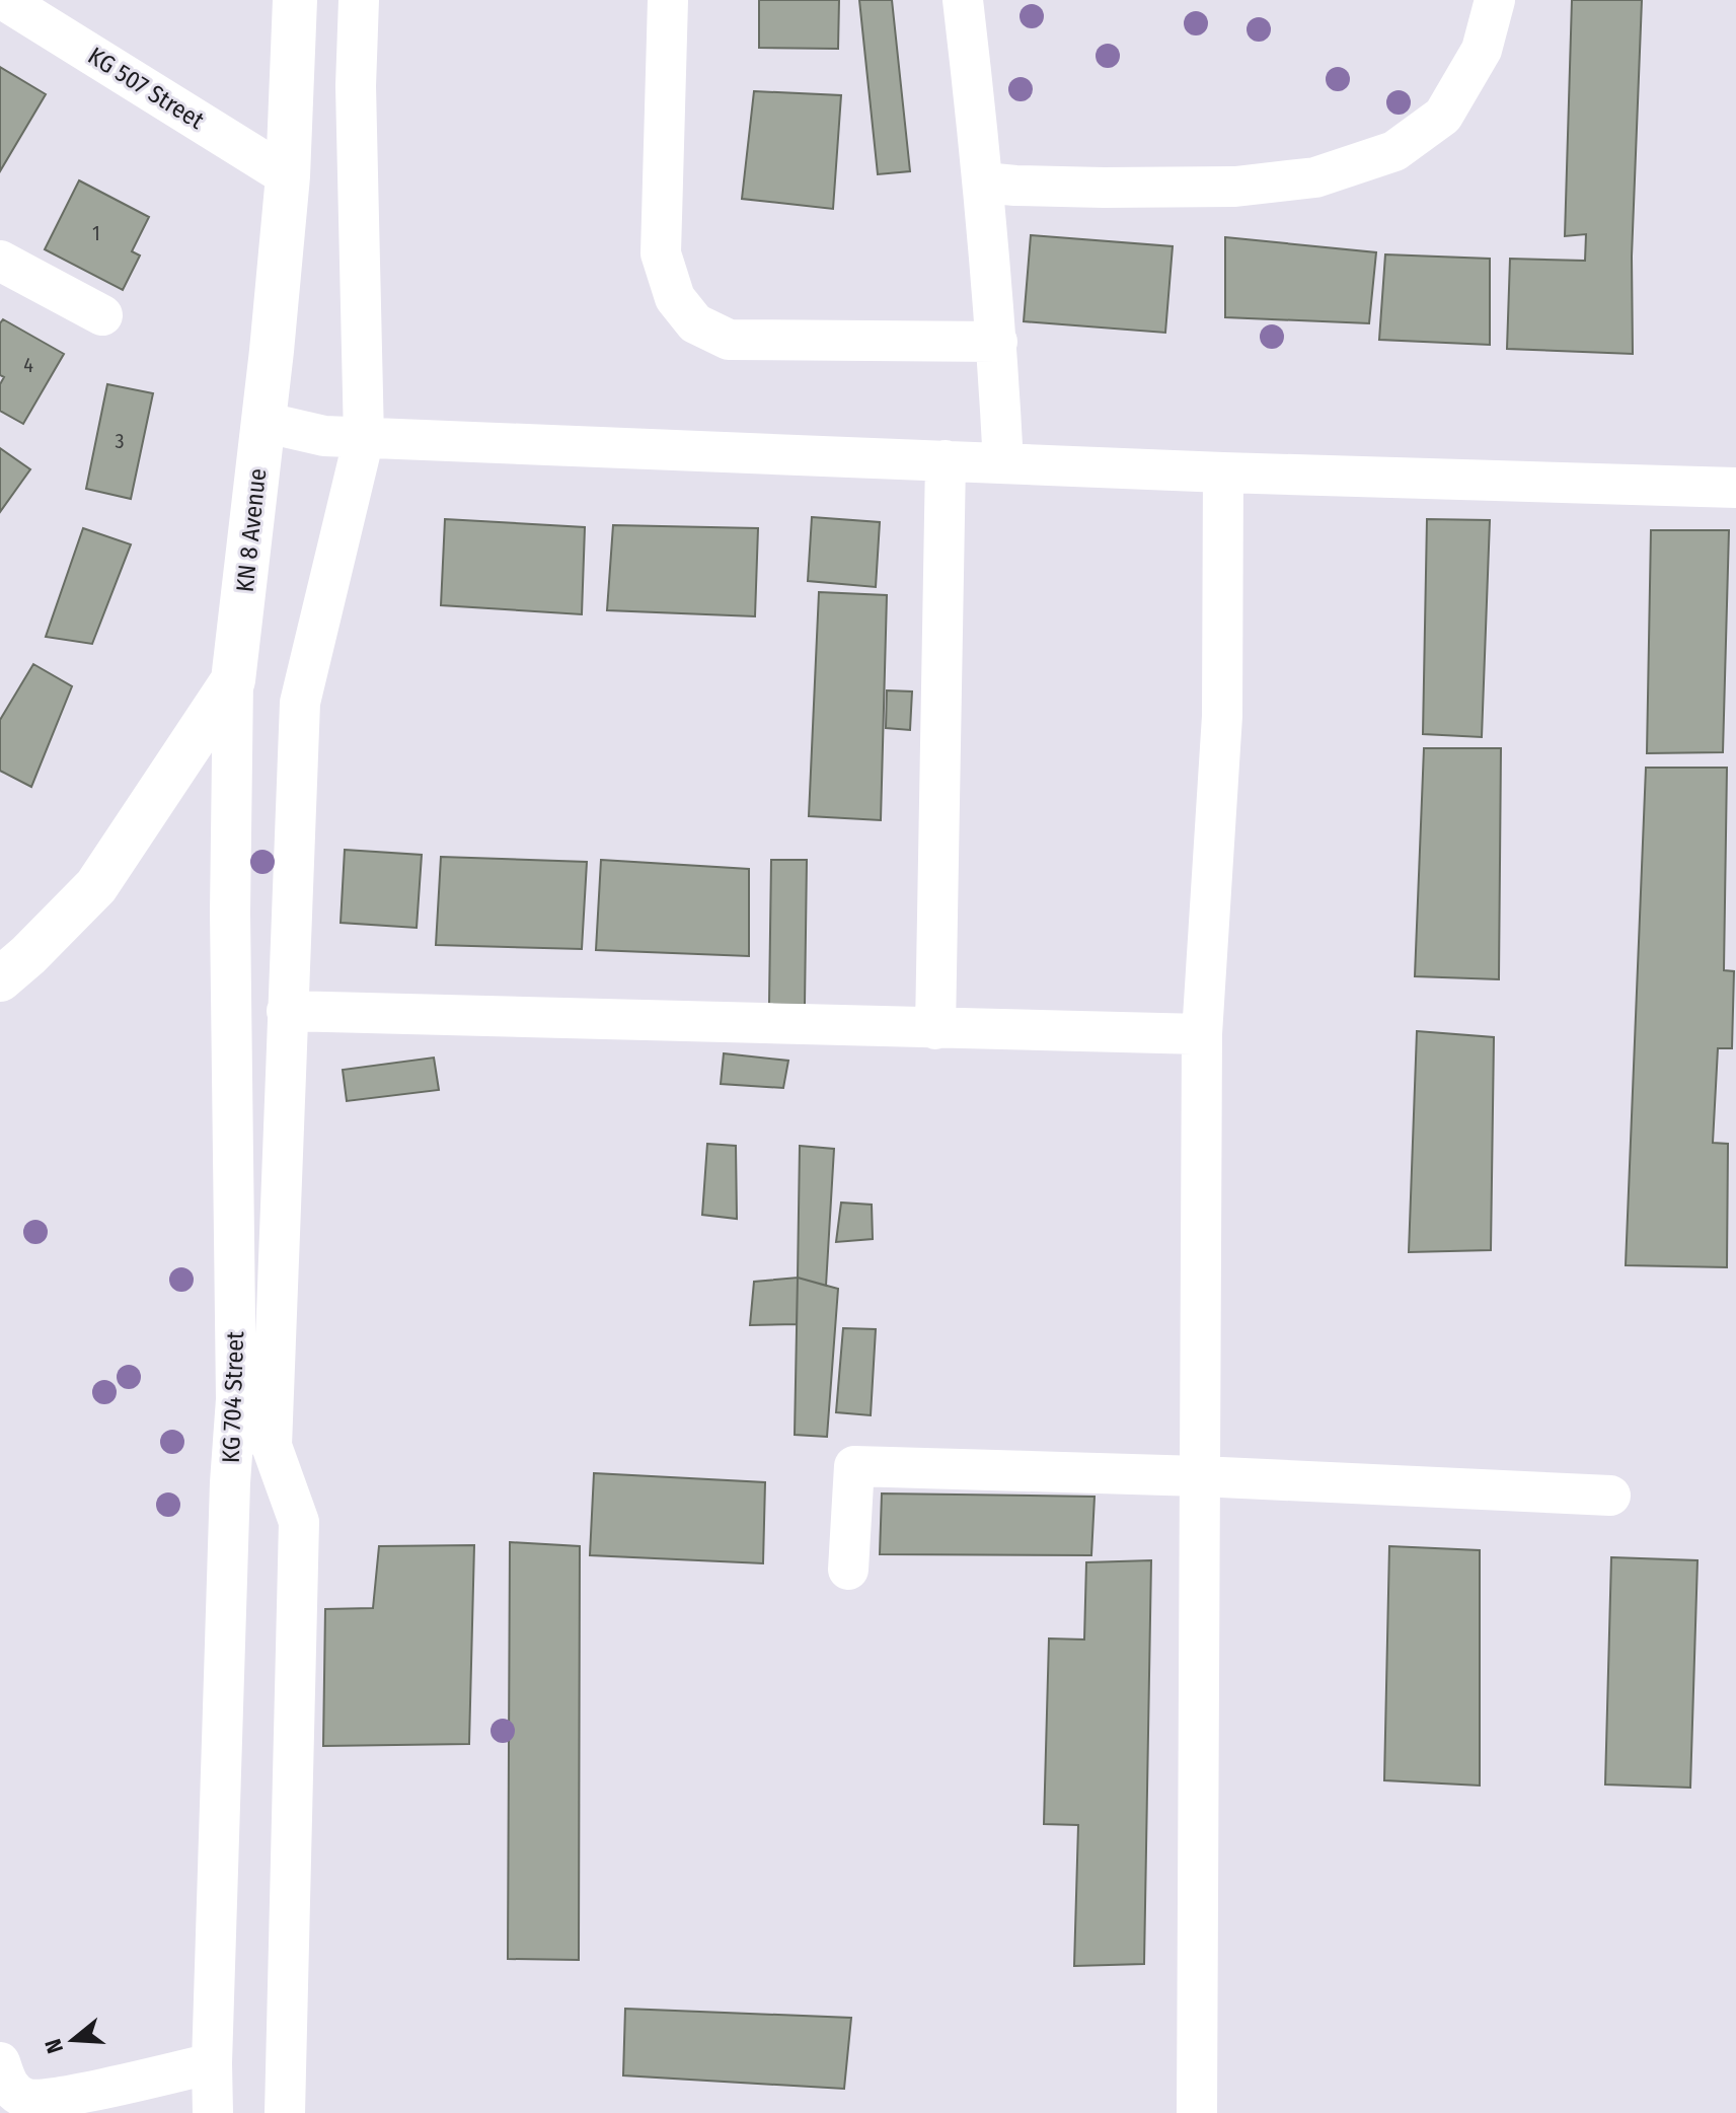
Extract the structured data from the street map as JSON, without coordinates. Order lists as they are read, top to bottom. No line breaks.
{"streets":{"main road":["KN 8 Avenue"],"street":["KG 507 Street","KG 704 Street"]},"crossings":[["KG 507 Street","KN 8 Avenue"],["KN 8 Avenue","KG 704 Street"]],"house_numbers":["1","4","3"],"north":"left"}
